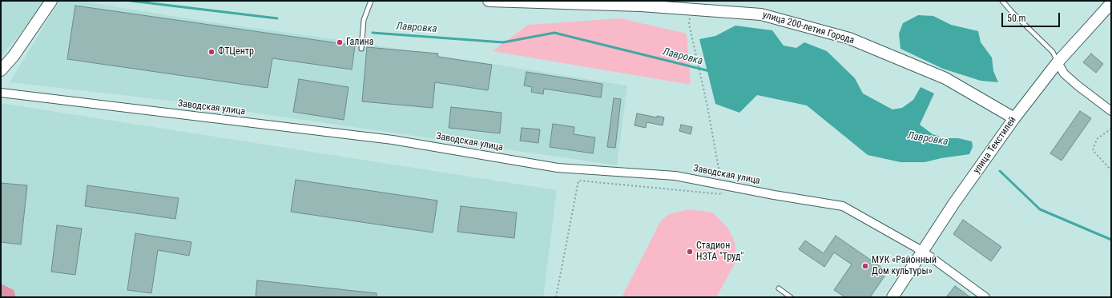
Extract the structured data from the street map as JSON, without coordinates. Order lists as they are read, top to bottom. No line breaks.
{"streets":{"street":["улица 200-летия Города","Заводская улица","улица Текстилей"]},"crossings":[["улица 200-летия Города","улица Текстилей"],["Заводская улица","улица Текстилей"]],"water":["Лавровка"],"places":["Галина","ФТЦентр","Стадион НЗТА \"Труд\"","МУК «Районный Дом культуры»"],"scale_bar":"50 m"}
